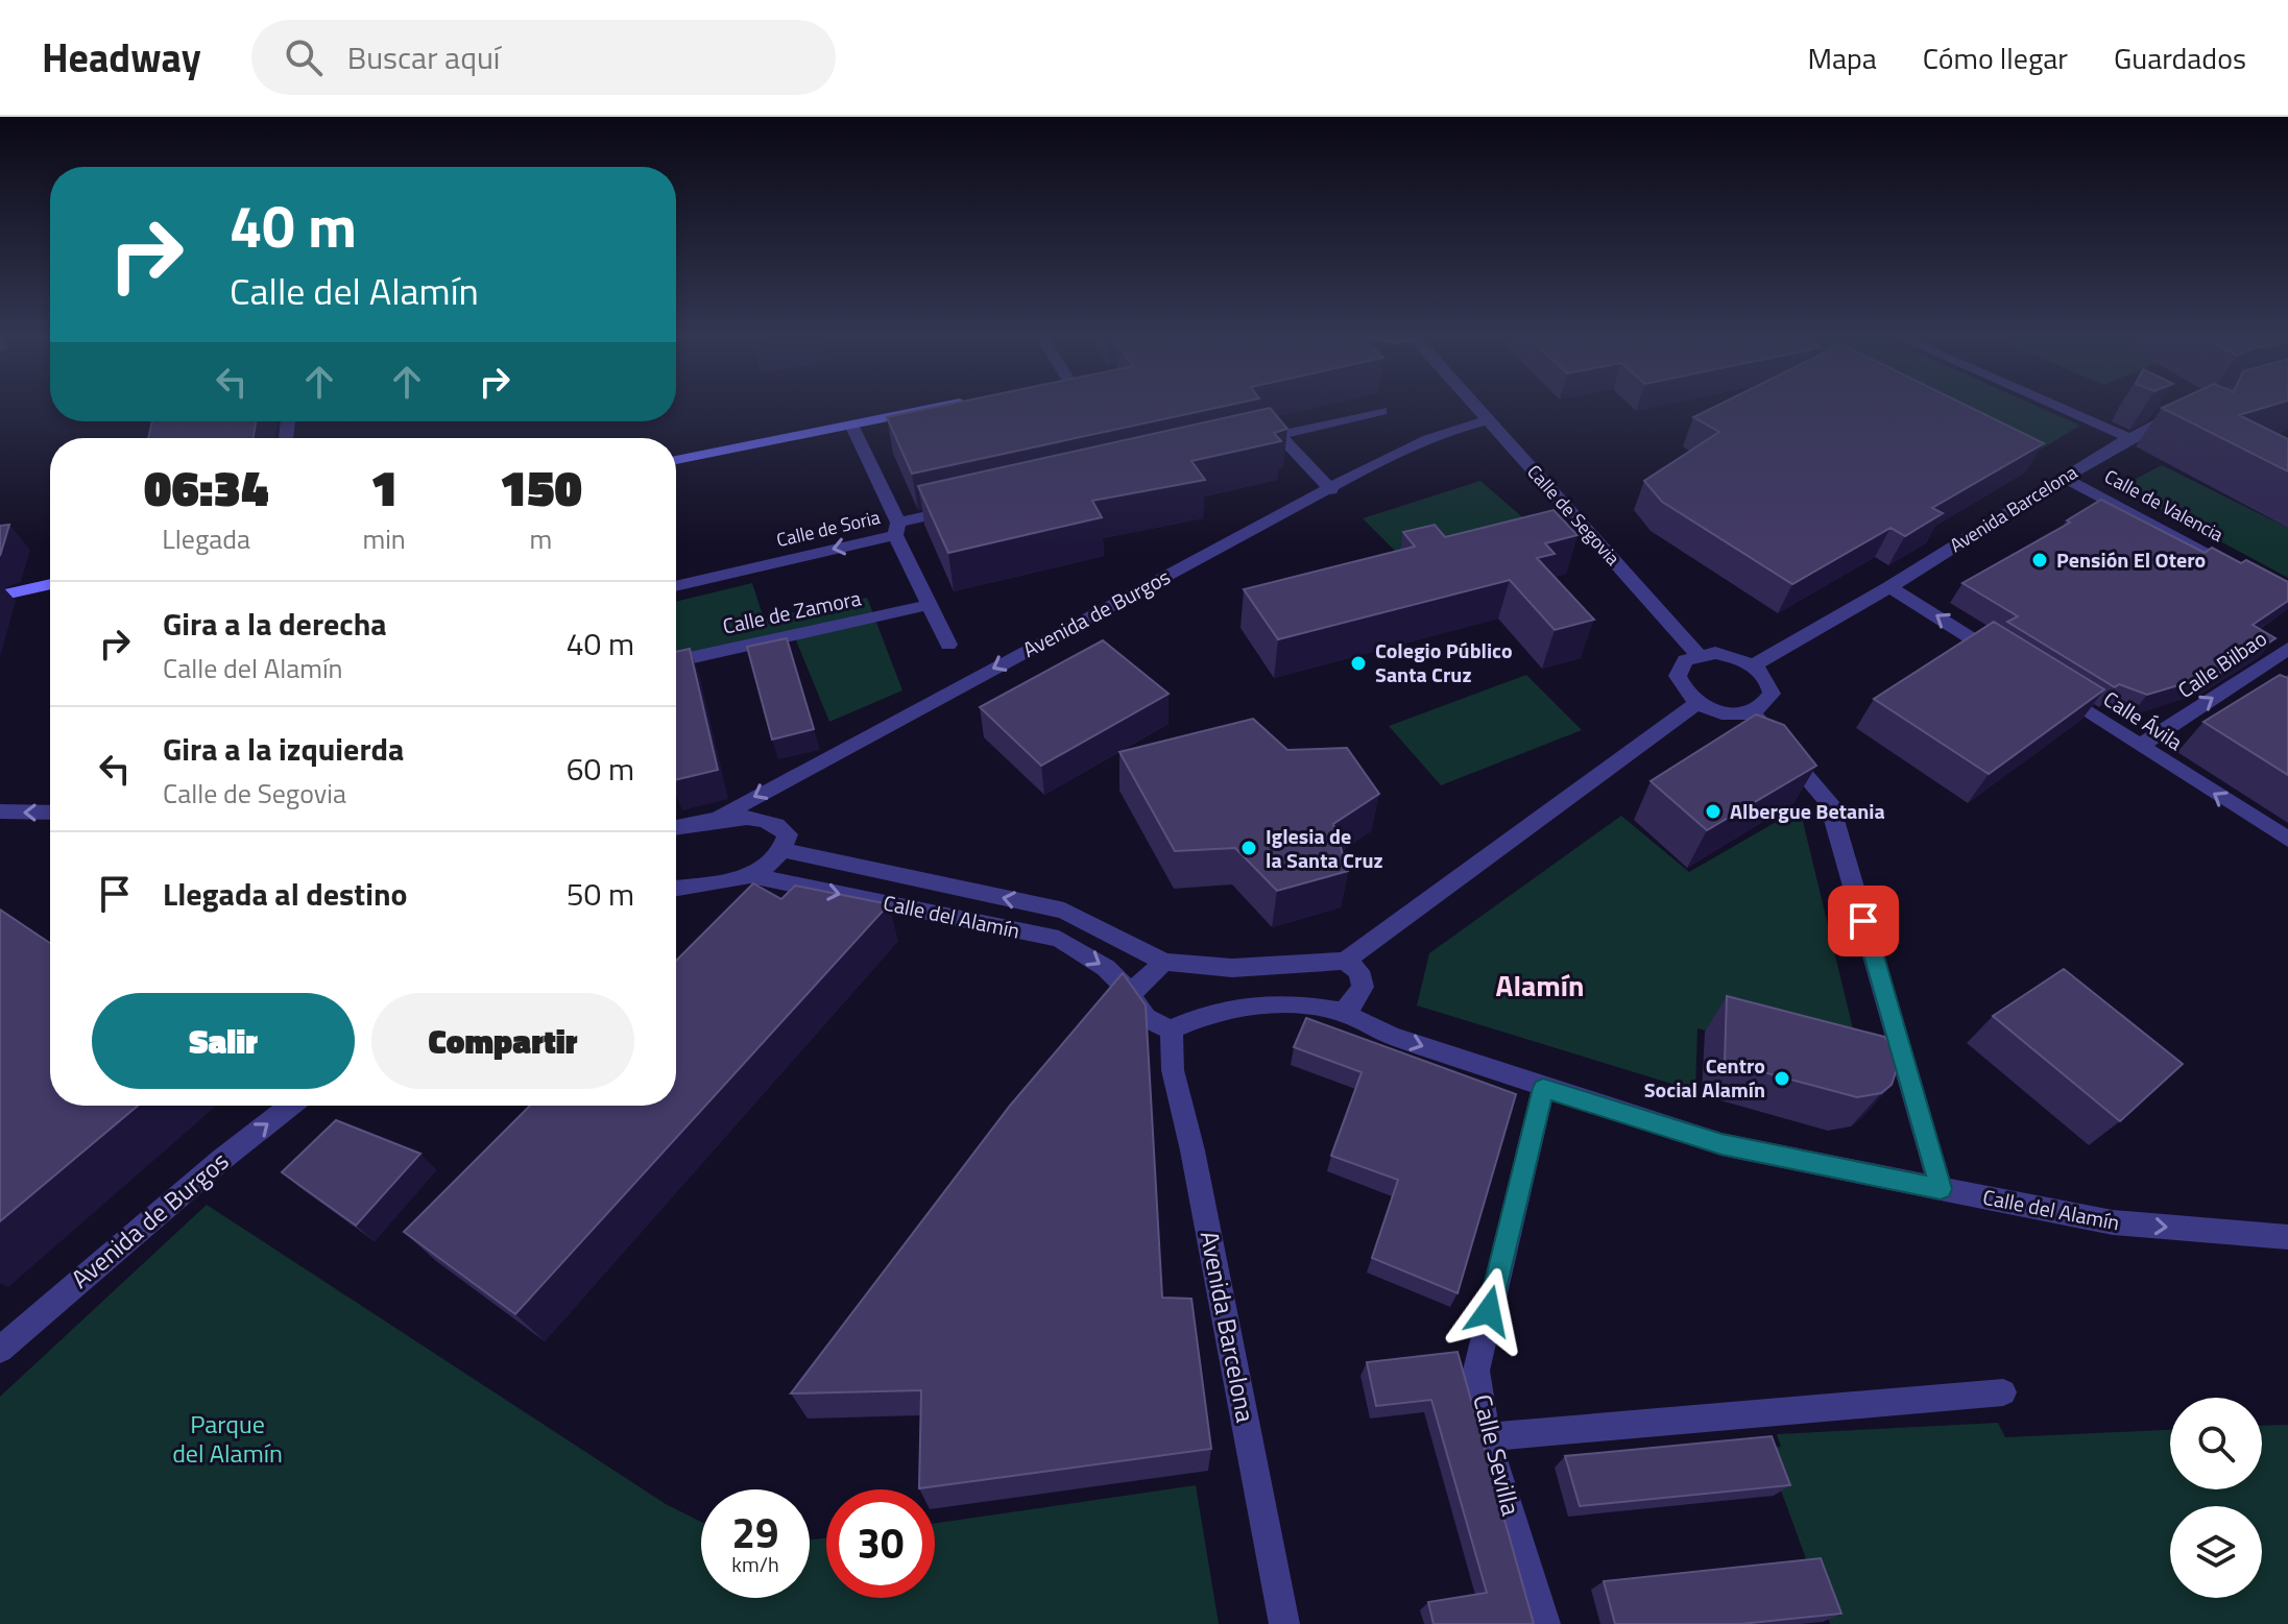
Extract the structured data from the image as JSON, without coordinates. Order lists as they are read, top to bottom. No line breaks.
{"streets":{"street":["Calle de Valencia","Avenida Barcelona","Calle de Segovia","Calle de Soria","Calle de Zamora","Avenida de Burgos","Calle Bilbao","Calle Ávila","Calle del Alamín","Calle Sevilla"]},"crossings":[["Calle de Valencia","Avenida Barcelona"],["Avenida Barcelona","Calle de Segovia"],["Avenida Barcelona","Calle del Alamín"],["Calle de Segovia","Avenida de Burgos"],["Calle Bilbao","Calle Ávila"],["Calle del Alamín","Calle Sevilla"]],"one_way":["Calle Bilbao","Calle Ávila"],"districts":["Alamín"],"parks":["Parque del Alamín"],"places":["Pensión El Otero","Colegio Público Santa Cruz","Albergue Betania","Iglesia de la Santa Cruz","Centro Social Alamín"],"page":{"header":"Headway","search":"Buscar aquí","nav":["Mapa","Cómo llegar","Guardados"],"turn":["40 m","Calle del Alamín"],"eta":["06:34","Llegada","1","min","150","m"],"list":[{"name":"Gira a la derecha","note":"Calle del Alamín","value":"40 m"},{"name":"Gira a la izquierda","note":"Calle de Segovia","value":"60 m"},{"name":"Llegada al destino","value":"50 m"}],"buttons":["Salir","Compartir"],"speed":"29 km/h","limit":"30"}}
